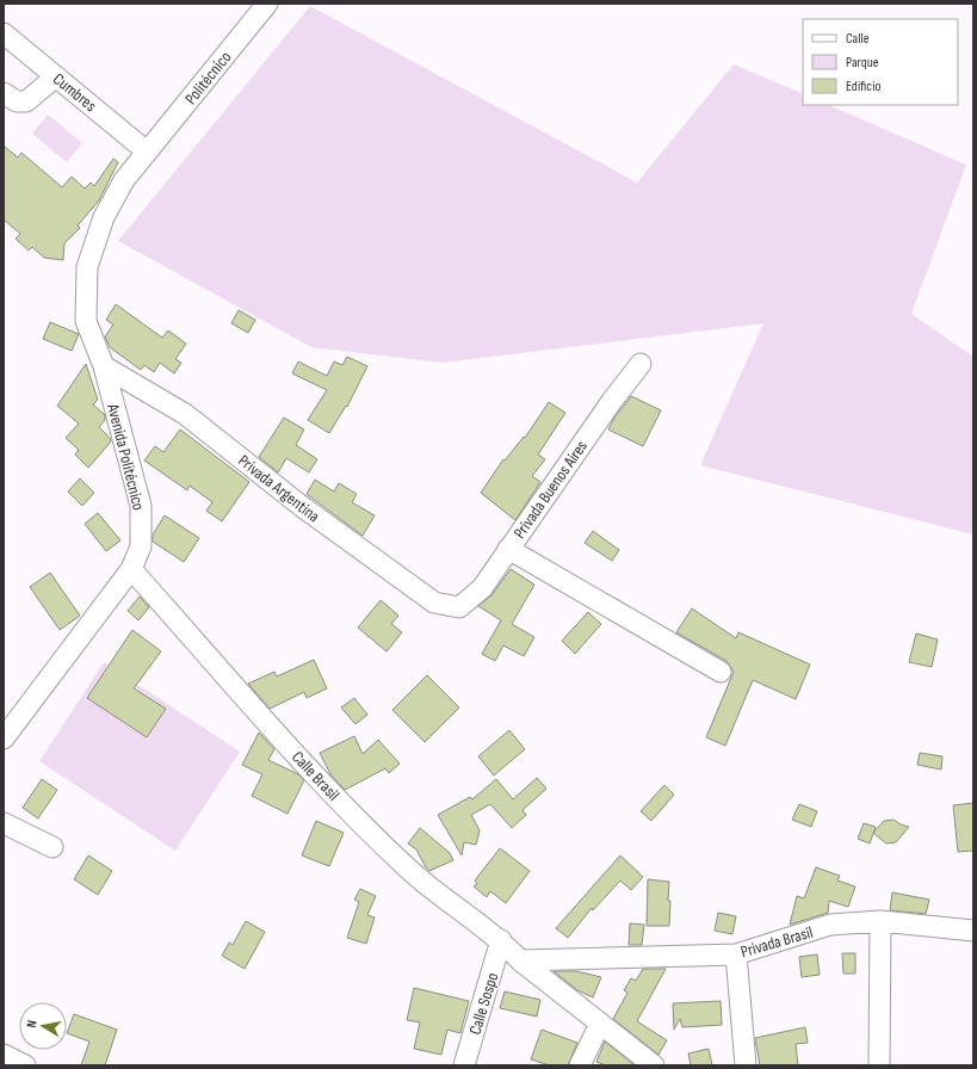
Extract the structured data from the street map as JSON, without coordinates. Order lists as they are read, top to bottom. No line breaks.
{"streets":{"street":["Politécnico","Cumbres","Avenida Politécnico","Privada Argentina","Privada Buenos Aires","Calle Brasil","Privada Brasil","Calle Sospo"]},"crossings":[["Politécnico","Cumbres"],["Politécnico","Avenida Politécnico"],["Cumbres","Avenida Politécnico"],["Avenida Politécnico","Privada Argentina"],["Avenida Politécnico","Calle Brasil"],["Privada Argentina","Privada Buenos Aires"],["Calle Brasil","Privada Brasil"],["Calle Brasil","Calle Sospo"]],"legend":["Calle","Parque","Edificio"],"north":"left"}
